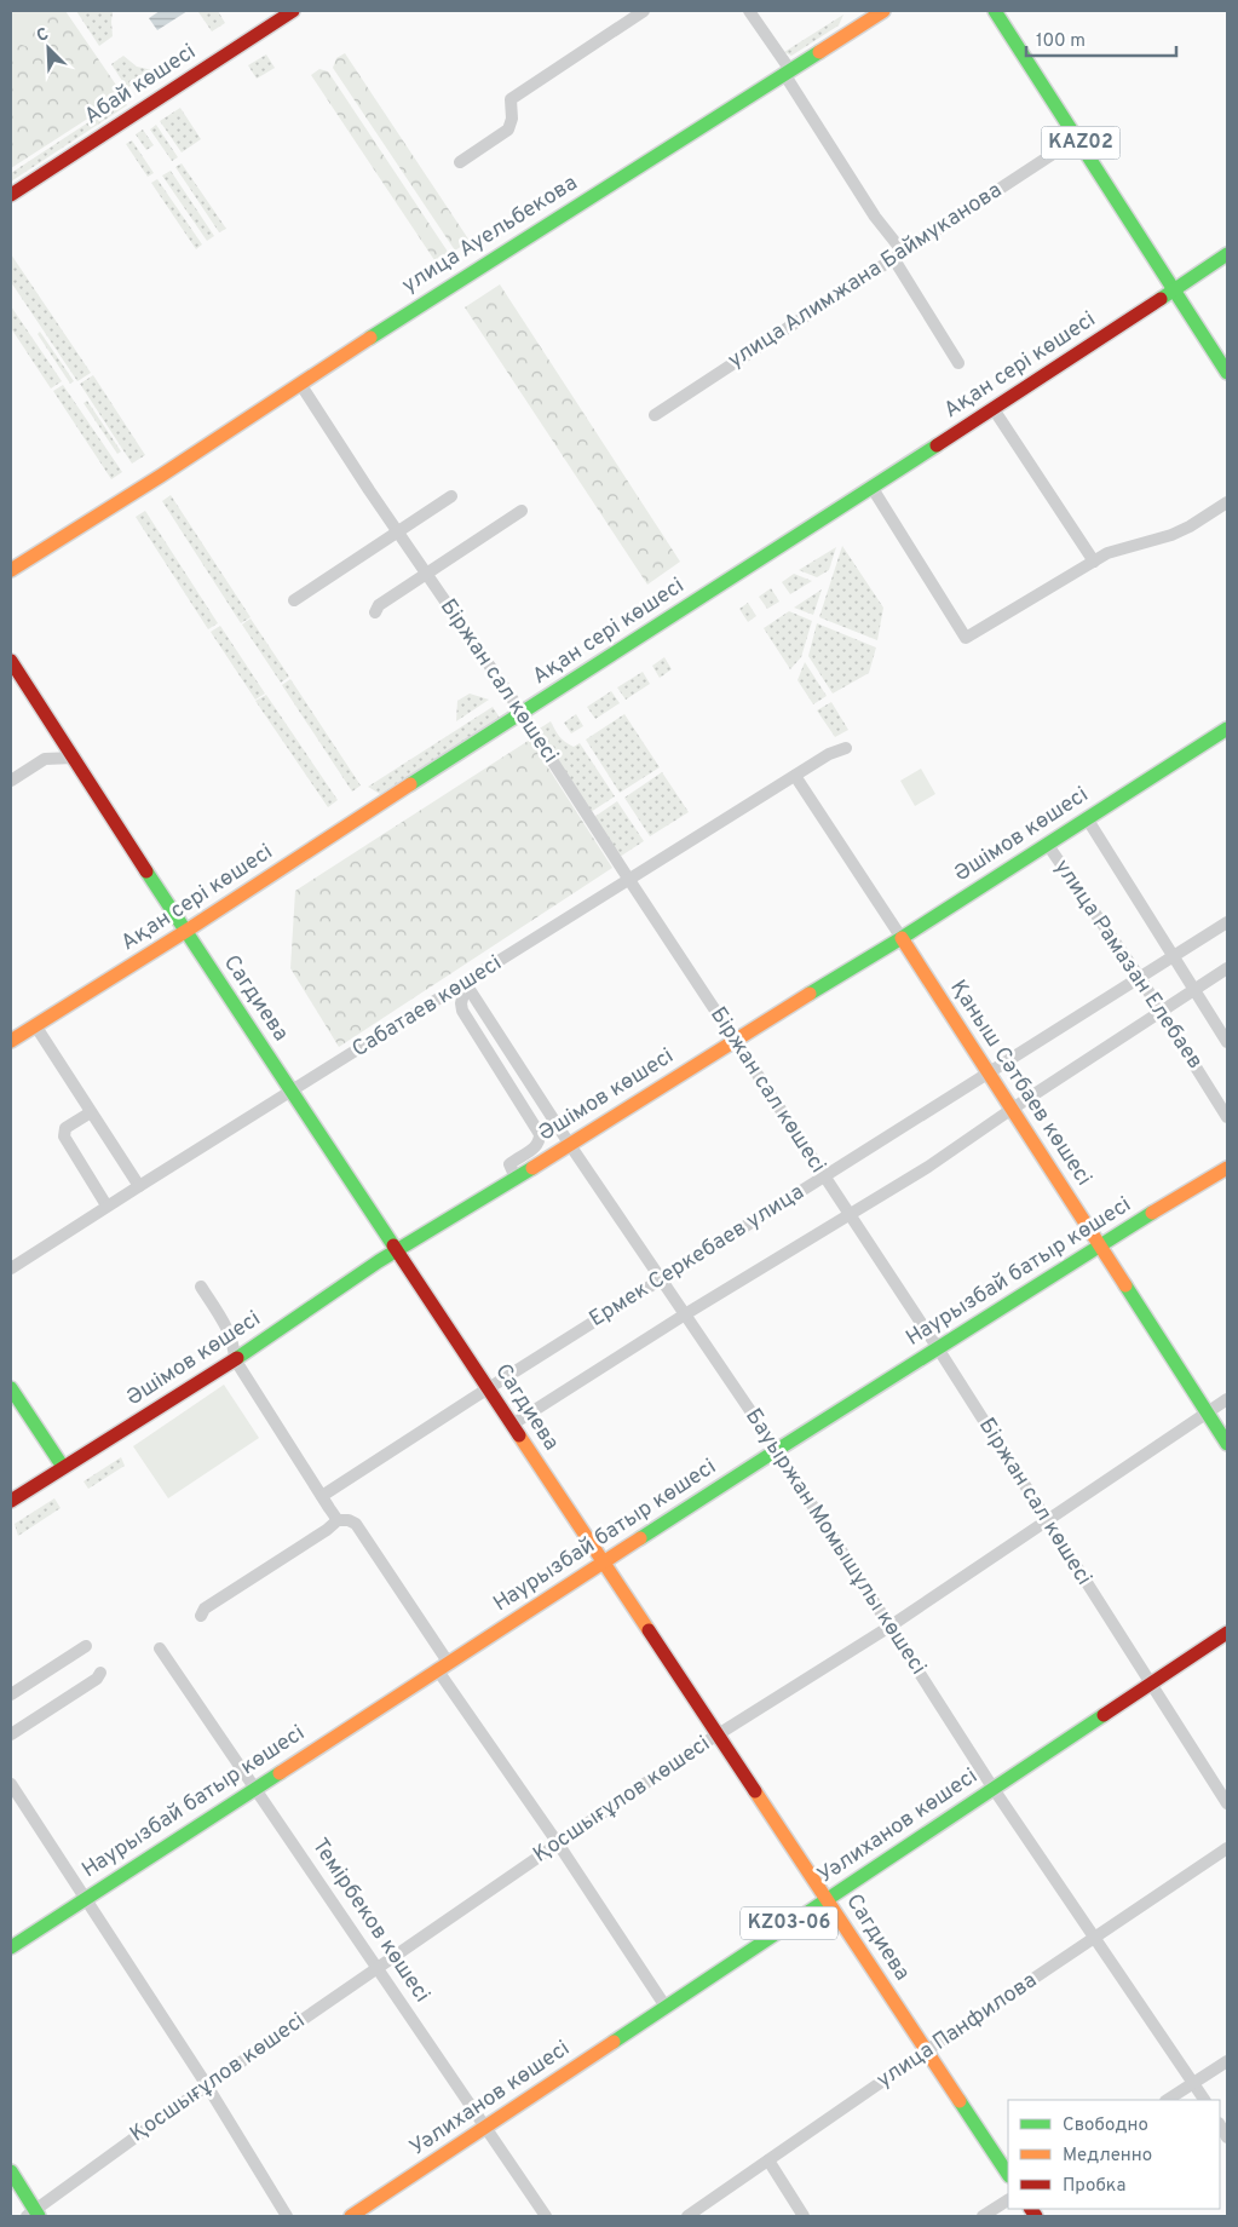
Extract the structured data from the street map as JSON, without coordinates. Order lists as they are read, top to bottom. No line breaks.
{"streets":{"main road":["Абай көшесі","KАZ02","улица Ауельбекова","Ақан сері көшесі","Әшімов көшесі","Сагдиева","Қаныш Сәтбаев көшесі","Наурызбай батыр көшесі","Уәлиханов көшесі","KZ03-06"],"street":["улица Алимжана Баймуканова","Біржан сал көшесі","улица Рамазан Елебаев","Сабатаев көшесі","Ермек Серкебаев улица","Бауыржан Момышұлы көшесі","Қосшығұлов көшесі","Темірбеков көшесі","улица Панфилова"]},"crossings":[["KАZ02","улица Алимжана Баймуканова"],["KАZ02","Ақан сері көшесі"],["улица Ауельбекова","Біржан сал көшесі"],["Ақан сері көшесі","Біржан сал көшесі"],["Ақан сері көшесі","Сагдиева"],["Біржан сал көшесі","Әшімов көшесі"],["Біржан сал көшесі","Сабатаев көшесі"],["Біржан сал көшесі","Ермек Серкебаев улица"],["Біржан сал көшесі","Наурызбай батыр көшесі"],["Біржан сал көшесі","Қосшығұлов көшесі"],["Біржан сал көшесі","Уәлиханов көшесі"],["Әшімов көшесі","улица Рамазан Елебаев"],["Әшімов көшесі","Сагдиева"],["Әшімов көшесі","Қаныш Сәтбаев көшесі"],["Әшімов көшесі","Бауыржан Момышұлы көшесі"],["улица Рамазан Елебаев","Ермек Серкебаев улица"],["Сагдиева","Сабатаев көшесі"],["Сагдиева","Ермек Серкебаев улица"],["Сагдиева","Наурызбай батыр көшесі"],["Сагдиева","Қосшығұлов көшесі"],["Сагдиева","Уәлиханов көшесі"],["Сагдиева","улица Панфилова"],["Сабатаев көшесі","Қаныш Сәтбаев көшесі"],["Сабатаев көшесі","Бауыржан Момышұлы көшесі"],["Қаныш Сәтбаев көшесі","Ермек Серкебаев улица"],["Қаныш Сәтбаев көшесі","Наурызбай батыр көшесі"],["Қаныш Сәтбаев көшесі","Қосшығұлов көшесі"],["Ермек Серкебаев улица","Бауыржан Момышұлы көшесі"],["Наурызбай батыр көшесі","Бауыржан Момышұлы көшесі"],["Наурызбай батыр көшесі","Темірбеков көшесі"],["Бауыржан Момышұлы көшесі","Қосшығұлов көшесі"],["Бауыржан Момышұлы көшесі","Уәлиханов көшесі"],["Бауыржан Момышұлы көшесі","улица Панфилова"],["Қосшығұлов көшесі","Темірбеков көшесі"],["Уәлиханов көшесі","Темірбеков көшесі"]],"legend":["Свободно","Медленно","Пробка"],"scale_bar":"100 m","north":"top left"}
